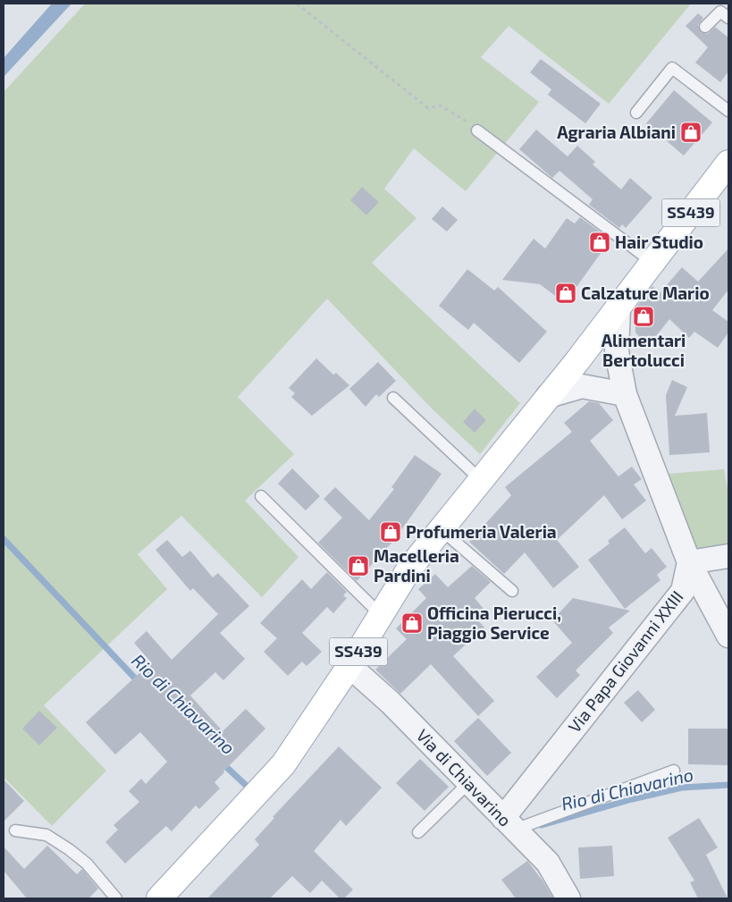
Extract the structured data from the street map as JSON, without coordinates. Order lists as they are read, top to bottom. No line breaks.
{"streets":{"main road":["SS439"],"street":["Via Papa Giovanni XXIII","Via di Chiavarino"]},"crossings":[["SS439","Via di Chiavarino"],["Via Papa Giovanni XXIII","Via di Chiavarino"]],"water":["Rio di Chiavarino"],"places":{"shop":["Agraria Albiani","Hair Studio","Calzature Mario","Alimentari Bertolucci","Profumeria Valeria","Macelleria Pardini","Officina Pierucci, Piaggio Service"]}}
